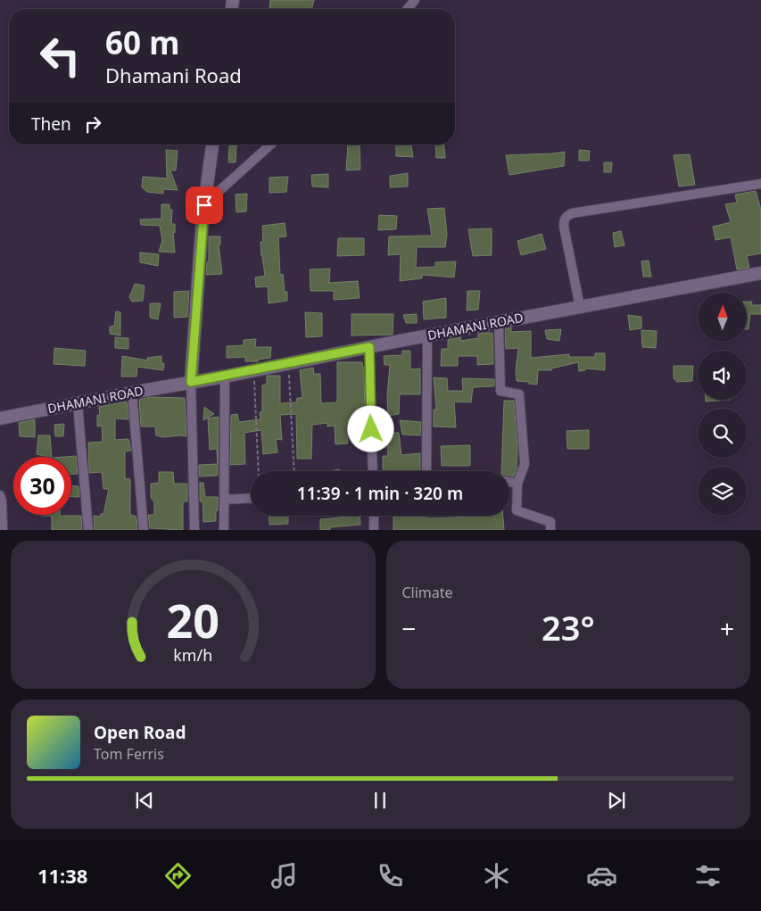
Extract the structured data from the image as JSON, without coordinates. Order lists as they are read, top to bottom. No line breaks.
{"streets":{"main road":["DHAMANI ROAD"]},"north":"top","page":{"turn":["60 m","Dhamani Road"],"then":"Then","limit":"30","trip":"11:39 · 1 min · 320 m","tile":"Climate","heat":["−","23°","+"],"song":["Open Road","Tom Ferris"],"tabs":"11:38","gauge":["20","km/h"]}}
